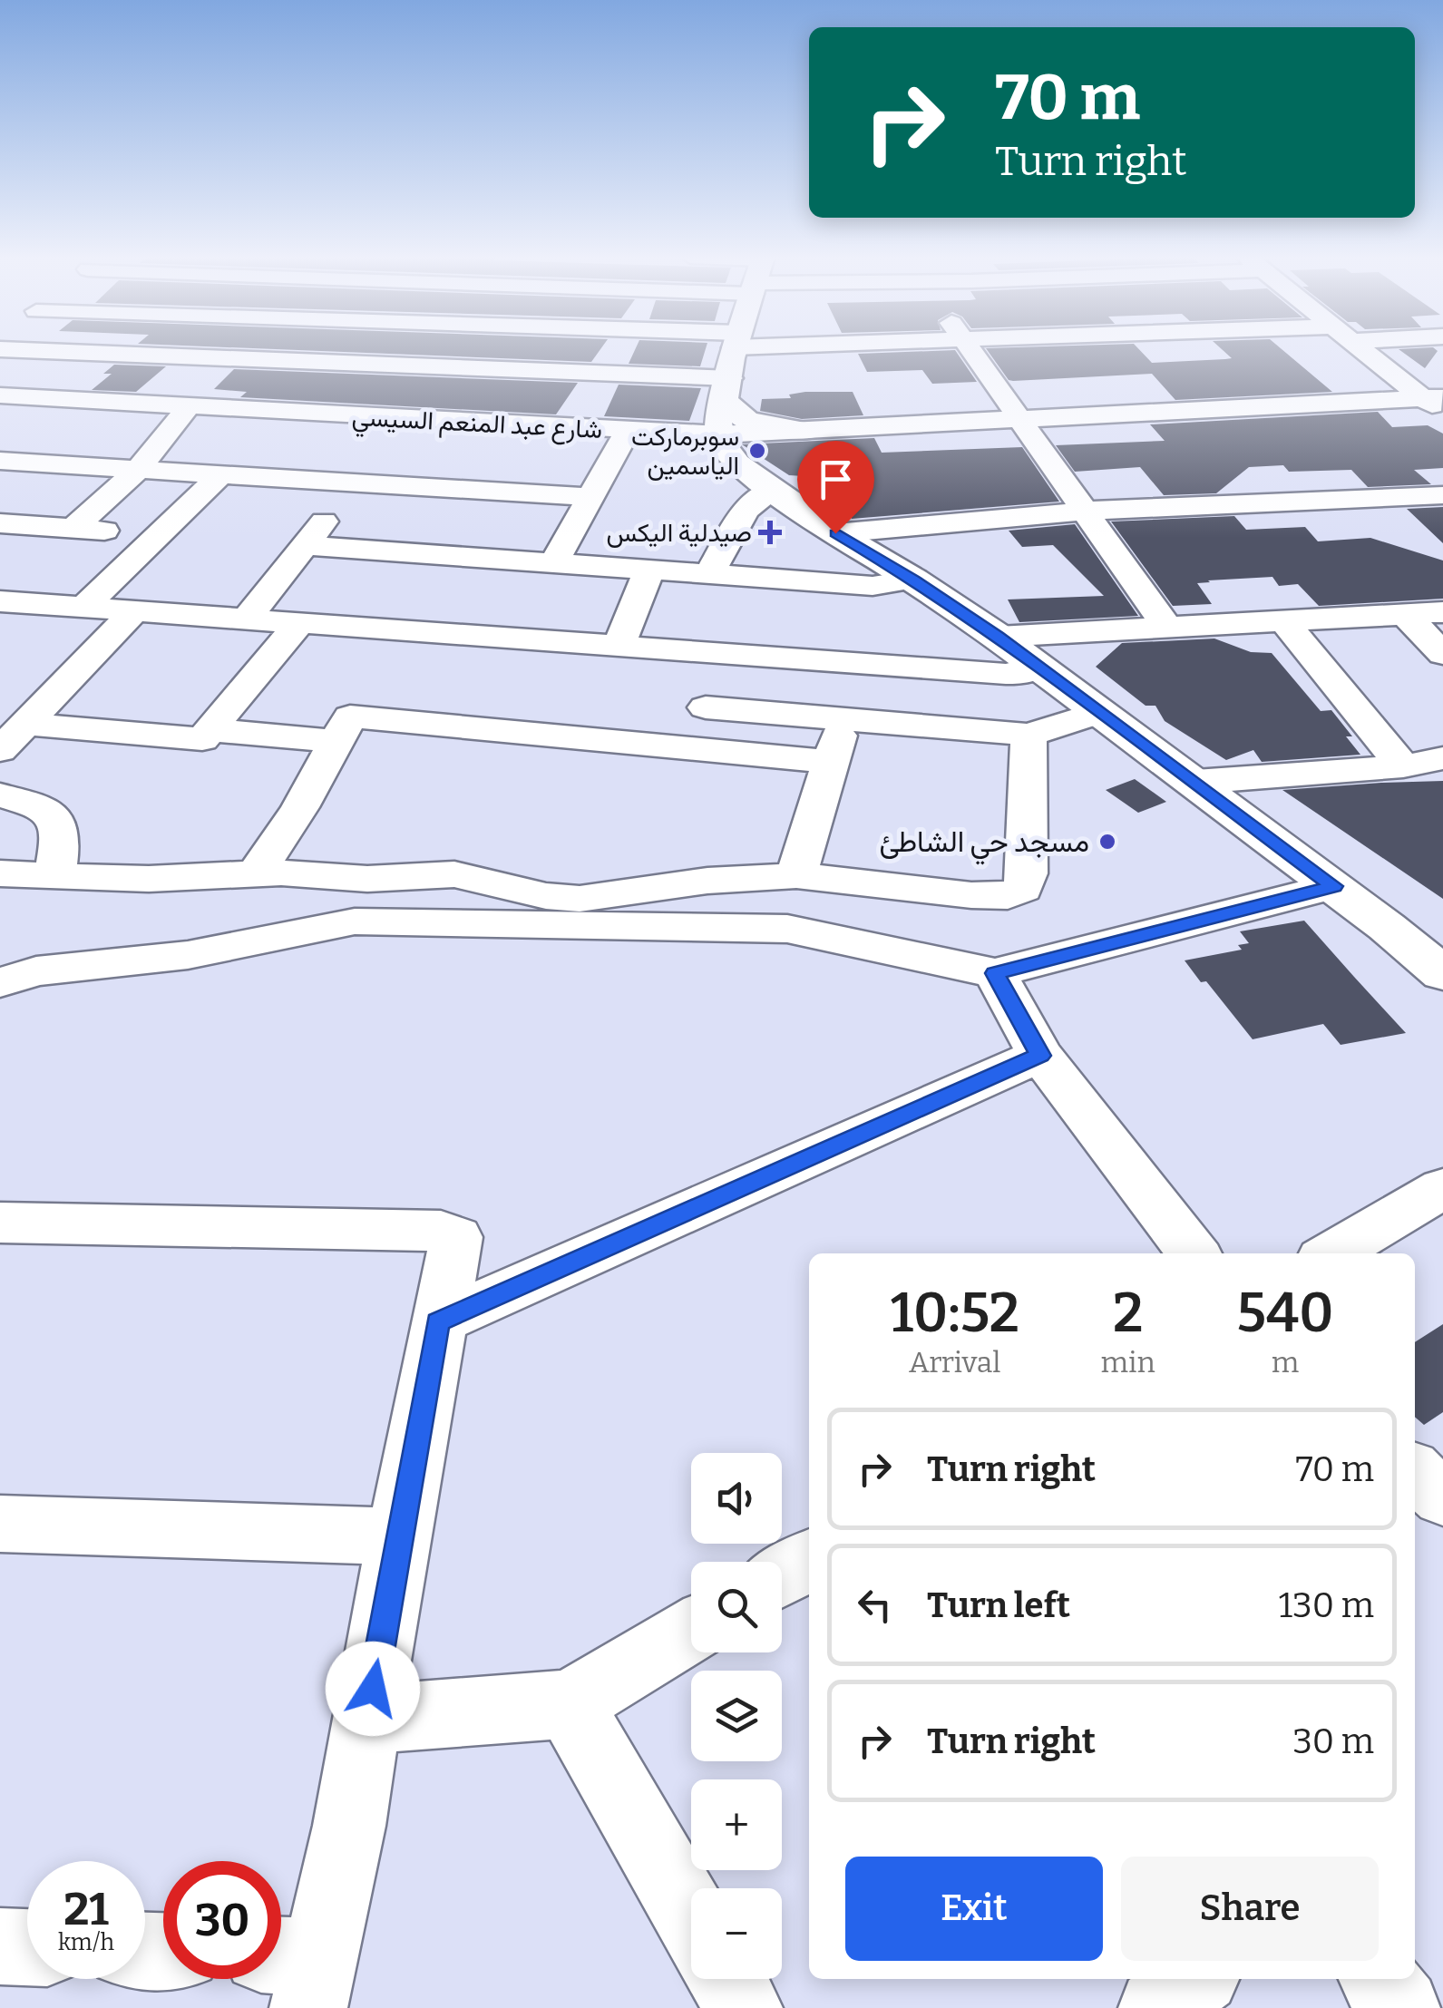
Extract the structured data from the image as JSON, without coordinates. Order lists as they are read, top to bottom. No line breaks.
{"streets":{"street":["شارع عبد المنعم السيسي"]},"places":{"other":["سوبرماركت الياسمين","مسجد حي الشاطئ"],"health":["صيدلية اليكس"]},"page":{"turn":["70 m","Turn right"],"eta":["10:52","Arrival","2","min","540","m"],"list":[{"name":"Turn right","value":"70 m"},{"name":"Turn left","value":"130 m"},{"name":"Turn right","value":"30 m"}],"map_buttons":["+","−"],"buttons":["Exit","Share"],"speed":"21 km/h","limit":"30"}}
